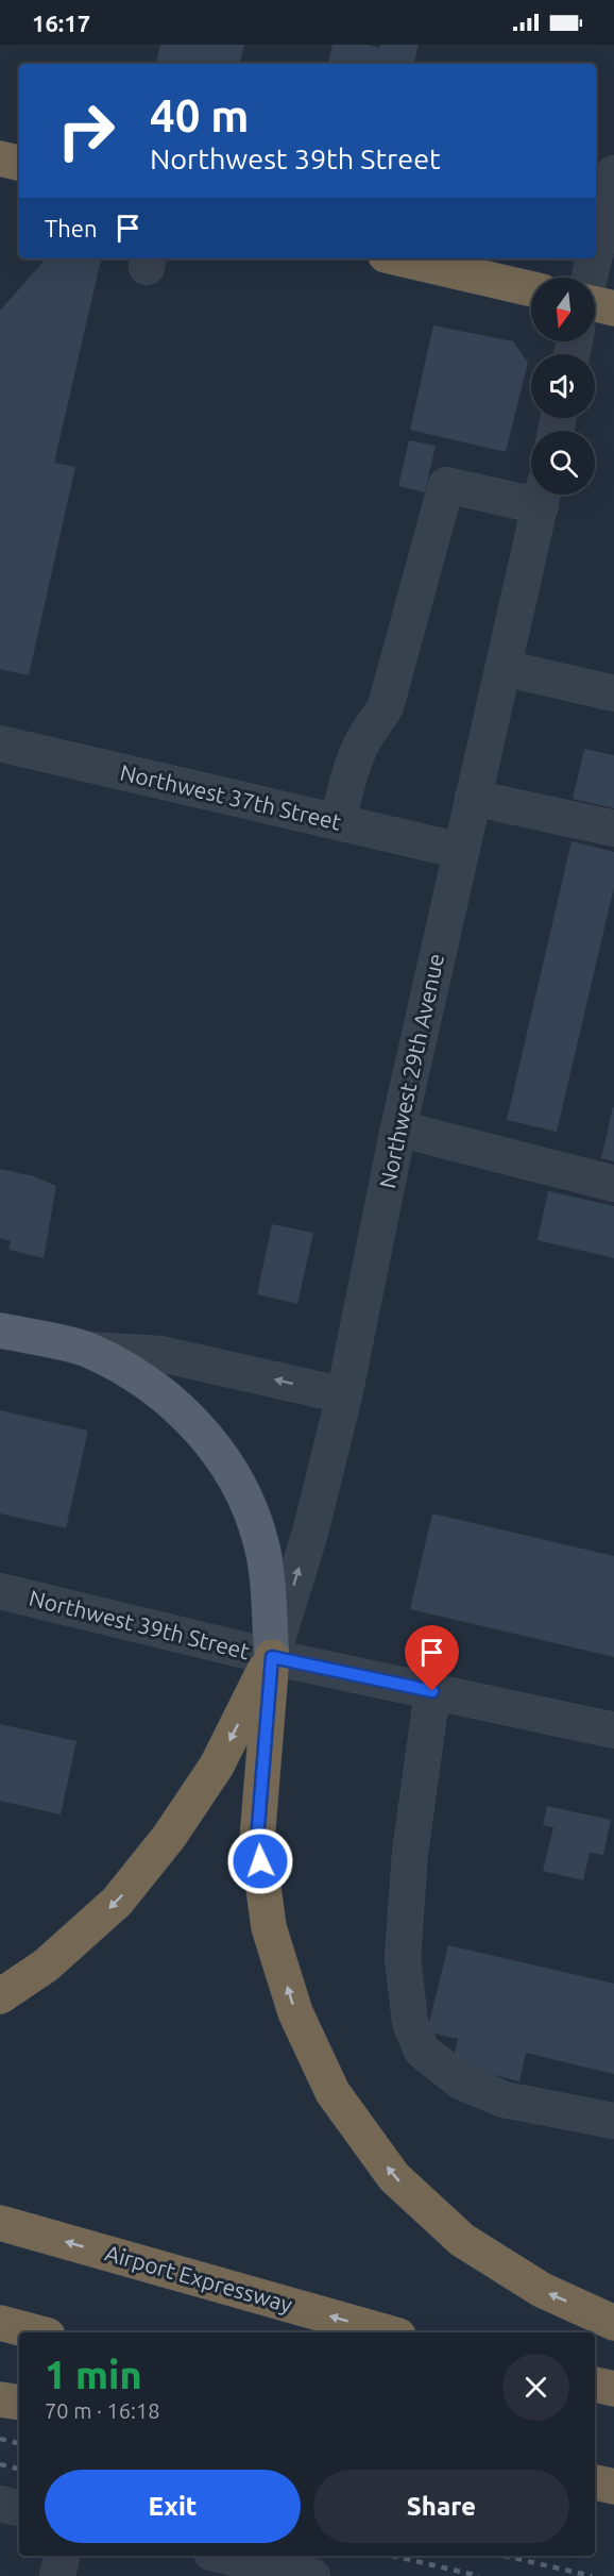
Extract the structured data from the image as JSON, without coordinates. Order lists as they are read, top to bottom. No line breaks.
{"streets":{"highway":["Airport Expressway"],"street":["Northwest 37th Street","Northwest 29th Avenue","Northwest 39th Street"]},"crossings":[["Northwest 37th Street","Northwest 29th Avenue"],["Northwest 29th Avenue","Northwest 39th Street"]],"one_way":["Airport Expressway"],"north":"bottom","page":{"status":"16:17","turn":["40 m","Northwest 39th Street"],"then":"Then","heading":["1 min","70 m · 16:18"],"buttons":["Exit","Share"]}}
